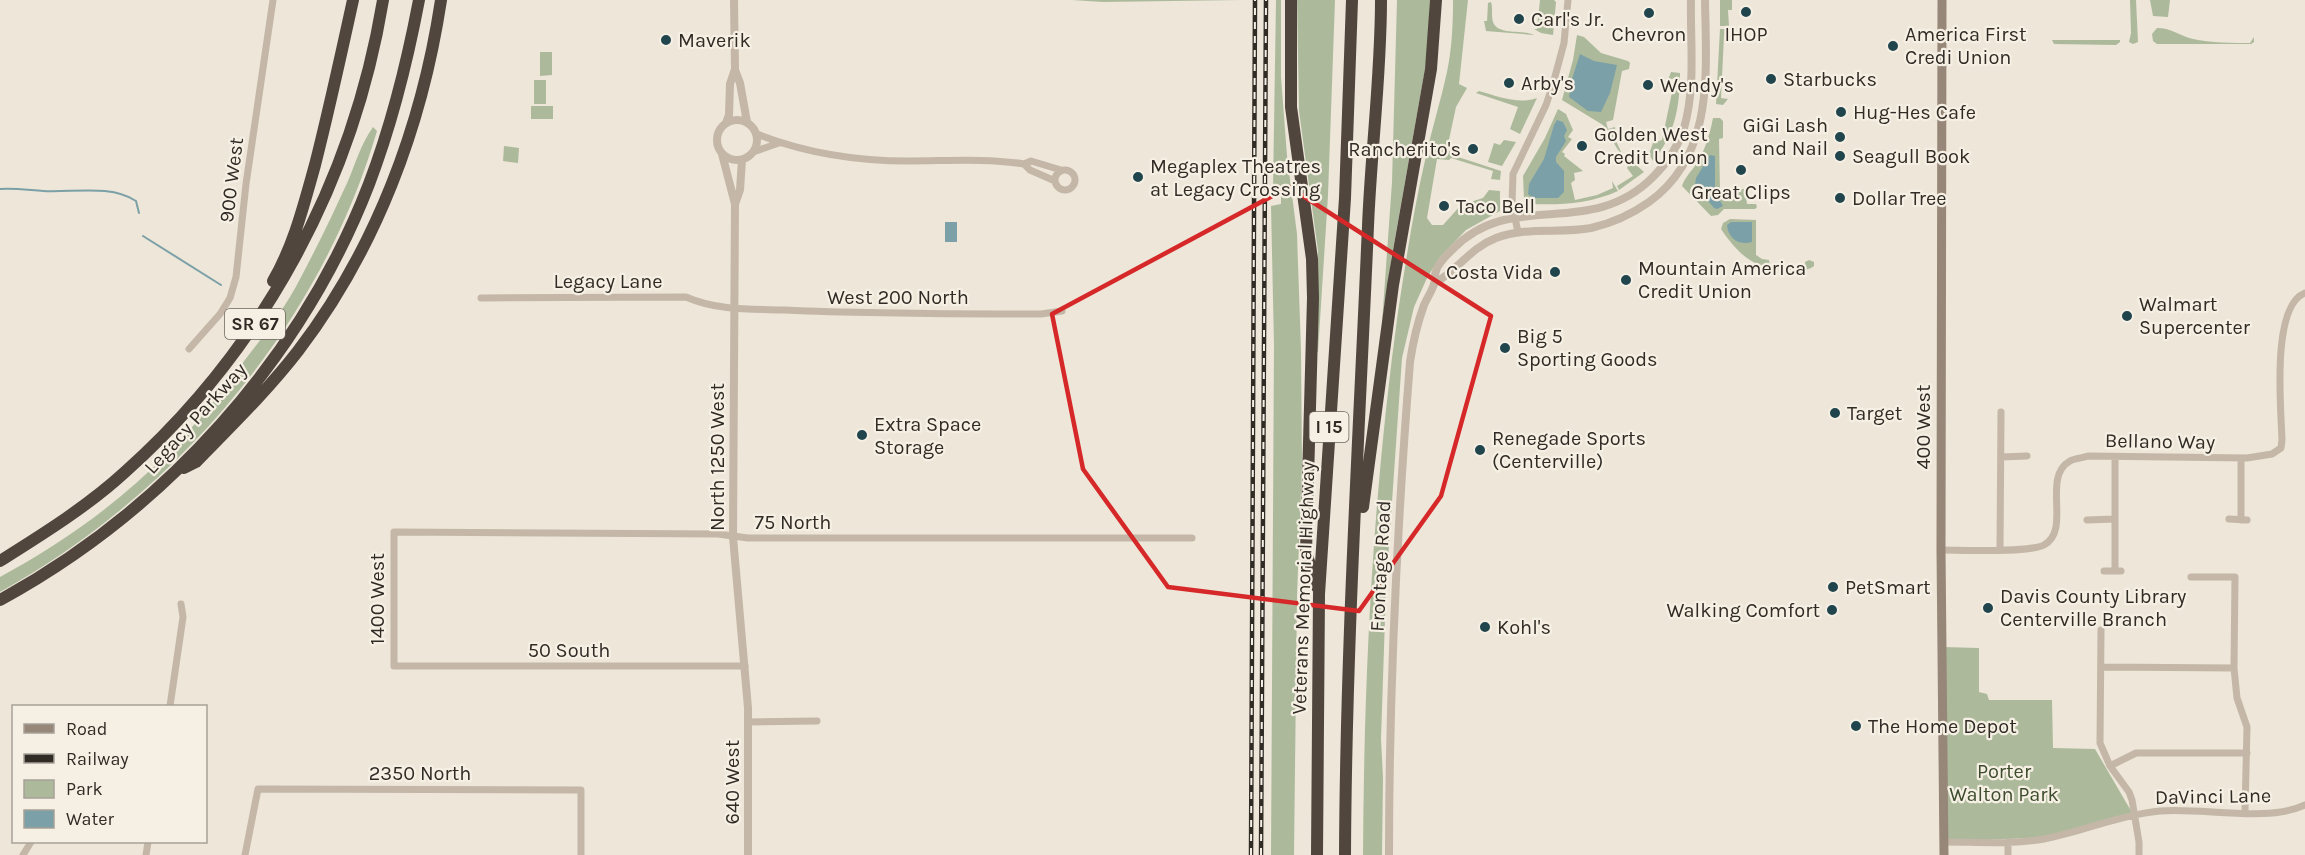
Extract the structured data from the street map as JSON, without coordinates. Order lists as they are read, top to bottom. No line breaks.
{"streets":{"highway":["SR 67","Legacy Parkway","I 15","Veterans Memorial Highway"],"main road":["400 West"],"street":["900 West","Legacy Lane","West 200 North","Bellano Way","North 1250 West","75 North","Frontage Road","1400 West","50 South","2350 North","640 West","DaVinci Lane"]},"crossings":[["Legacy Lane","West 200 North"],["Legacy Lane","North 1250 West"],["West 200 North","North 1250 West"],["400 West","Bellano Way"],["400 West","DaVinci Lane"],["North 1250 West","75 North"],["North 1250 West","50 South"],["North 1250 West","640 West"],["75 North","1400 West"],["1400 West","50 South"]],"parks":["Porter Walton Park"],"places":["IHOP","Chevron","Carl's Jr.","Maverik","America First Credi Union","Starbucks","Arby's","Wendy's","Hug-Hes Cafe","GiGi Lash and Nail","Golden West Credit Union","Rancherito's","Seagull Book","Great Clips","Megaplex Theatres at Legacy Crossing","Dollar Tree","Taco Bell","Costa Vida","Mountain America Credit Union","Walmart Supercenter","Big 5 Sporting Goods","Target","Extra Space Storage","Renegade Sports (Centerville)","PetSmart","Davis County Library Centerville Branch","Walking Comfort","Kohl's","The Home Depot"],"legend":["Road","Railway","Park","Water"]}
